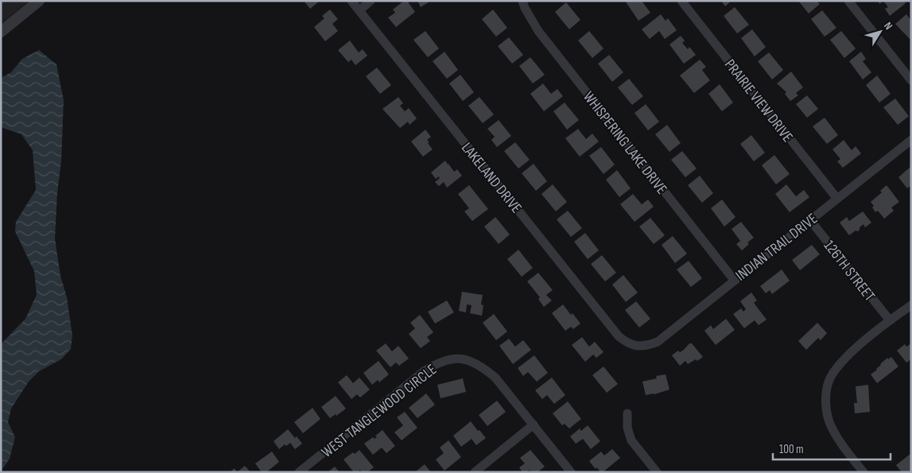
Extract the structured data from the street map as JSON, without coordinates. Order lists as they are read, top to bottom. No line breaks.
{"streets":{"street":["PRAIRIE VIEW DRIVE","WHISPERING LAKE DRIVE","LAKELAND DRIVE","INDIAN TRAIL DRIVE","126TH STREET","WEST TANGLEWOOD CIRCLE"]},"crossings":[["PRAIRIE VIEW DRIVE","INDIAN TRAIL DRIVE"],["WHISPERING LAKE DRIVE","INDIAN TRAIL DRIVE"],["LAKELAND DRIVE","INDIAN TRAIL DRIVE"],["INDIAN TRAIL DRIVE","126TH STREET"]],"scale_bar":"100 m","north":"top right"}
